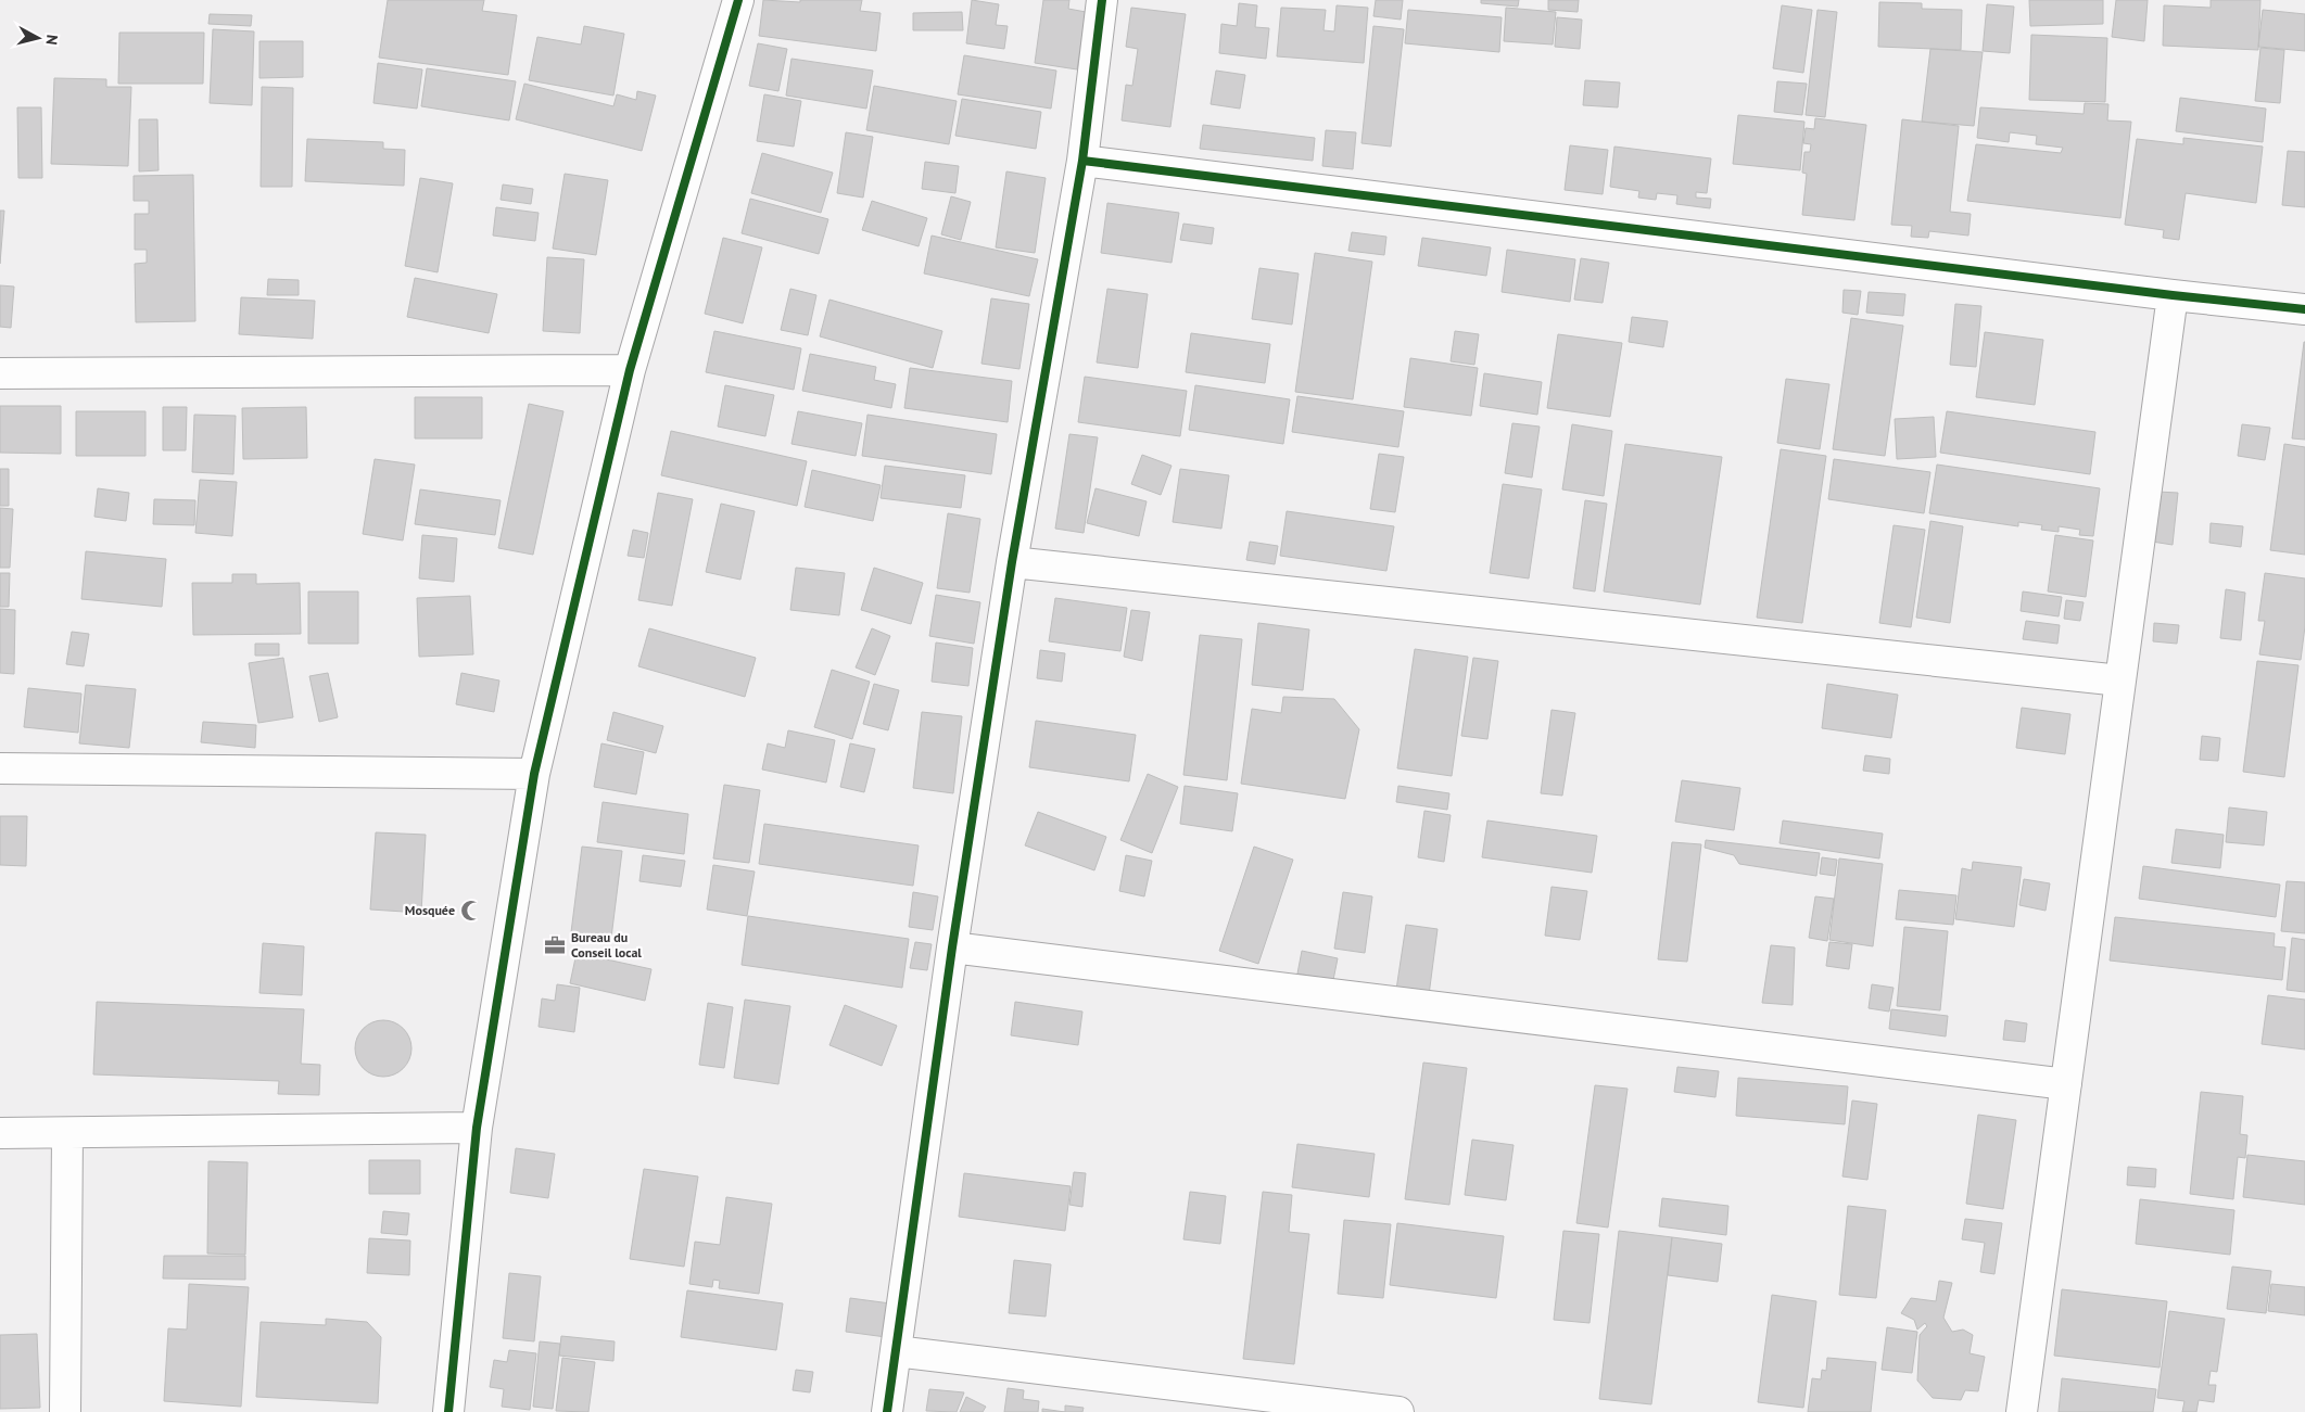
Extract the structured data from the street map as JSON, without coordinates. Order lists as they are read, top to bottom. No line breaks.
{"places":{"mosque":["Mosquée"],"office":["Bureau du Conseil local"]},"north":"right"}
